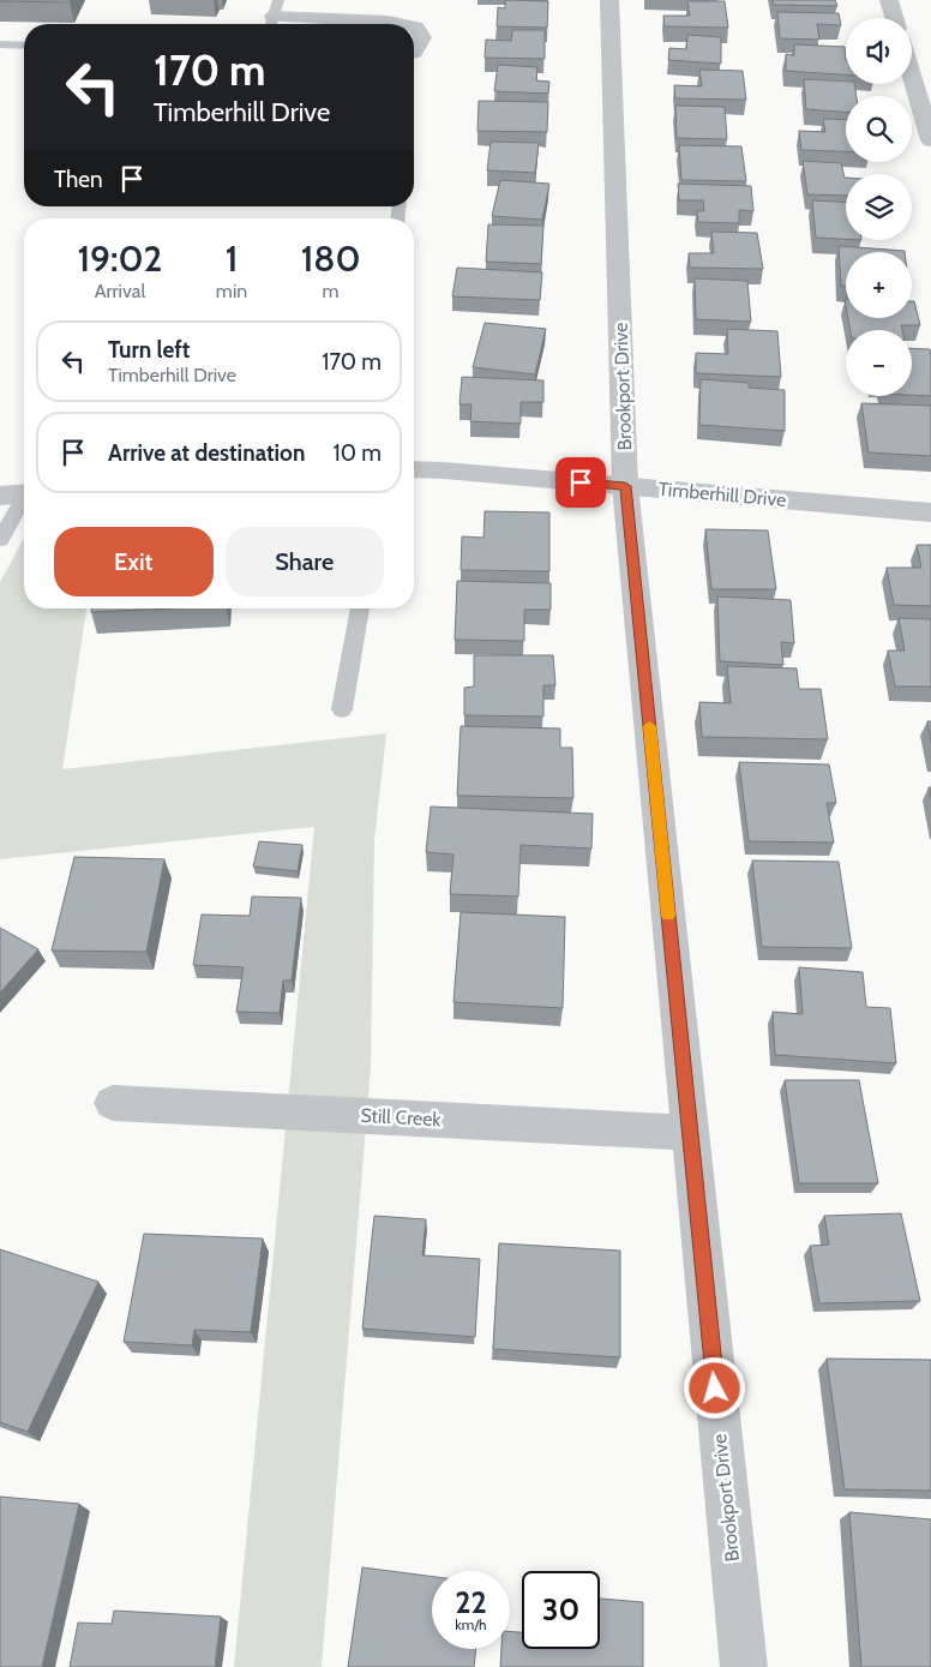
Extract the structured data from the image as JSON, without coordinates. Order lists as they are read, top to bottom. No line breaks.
{"streets":{"street":["Brookport Drive","Timberhill Drive","Still Creek"]},"crossings":[["Brookport Drive","Timberhill Drive"],["Brookport Drive","Still Creek"]],"page":{"map_buttons":["+","−"],"turn":["170 m","Timberhill Drive"],"then":"Then","eta":["19:02","Arrival","1","min","180","m"],"list":[{"name":"Turn left","note":"Timberhill Drive","value":"170 m"},{"name":"Arrive at destination","value":"10 m"}],"buttons":["Exit","Share"],"speed":"22 km/h","limit":"30"}}
